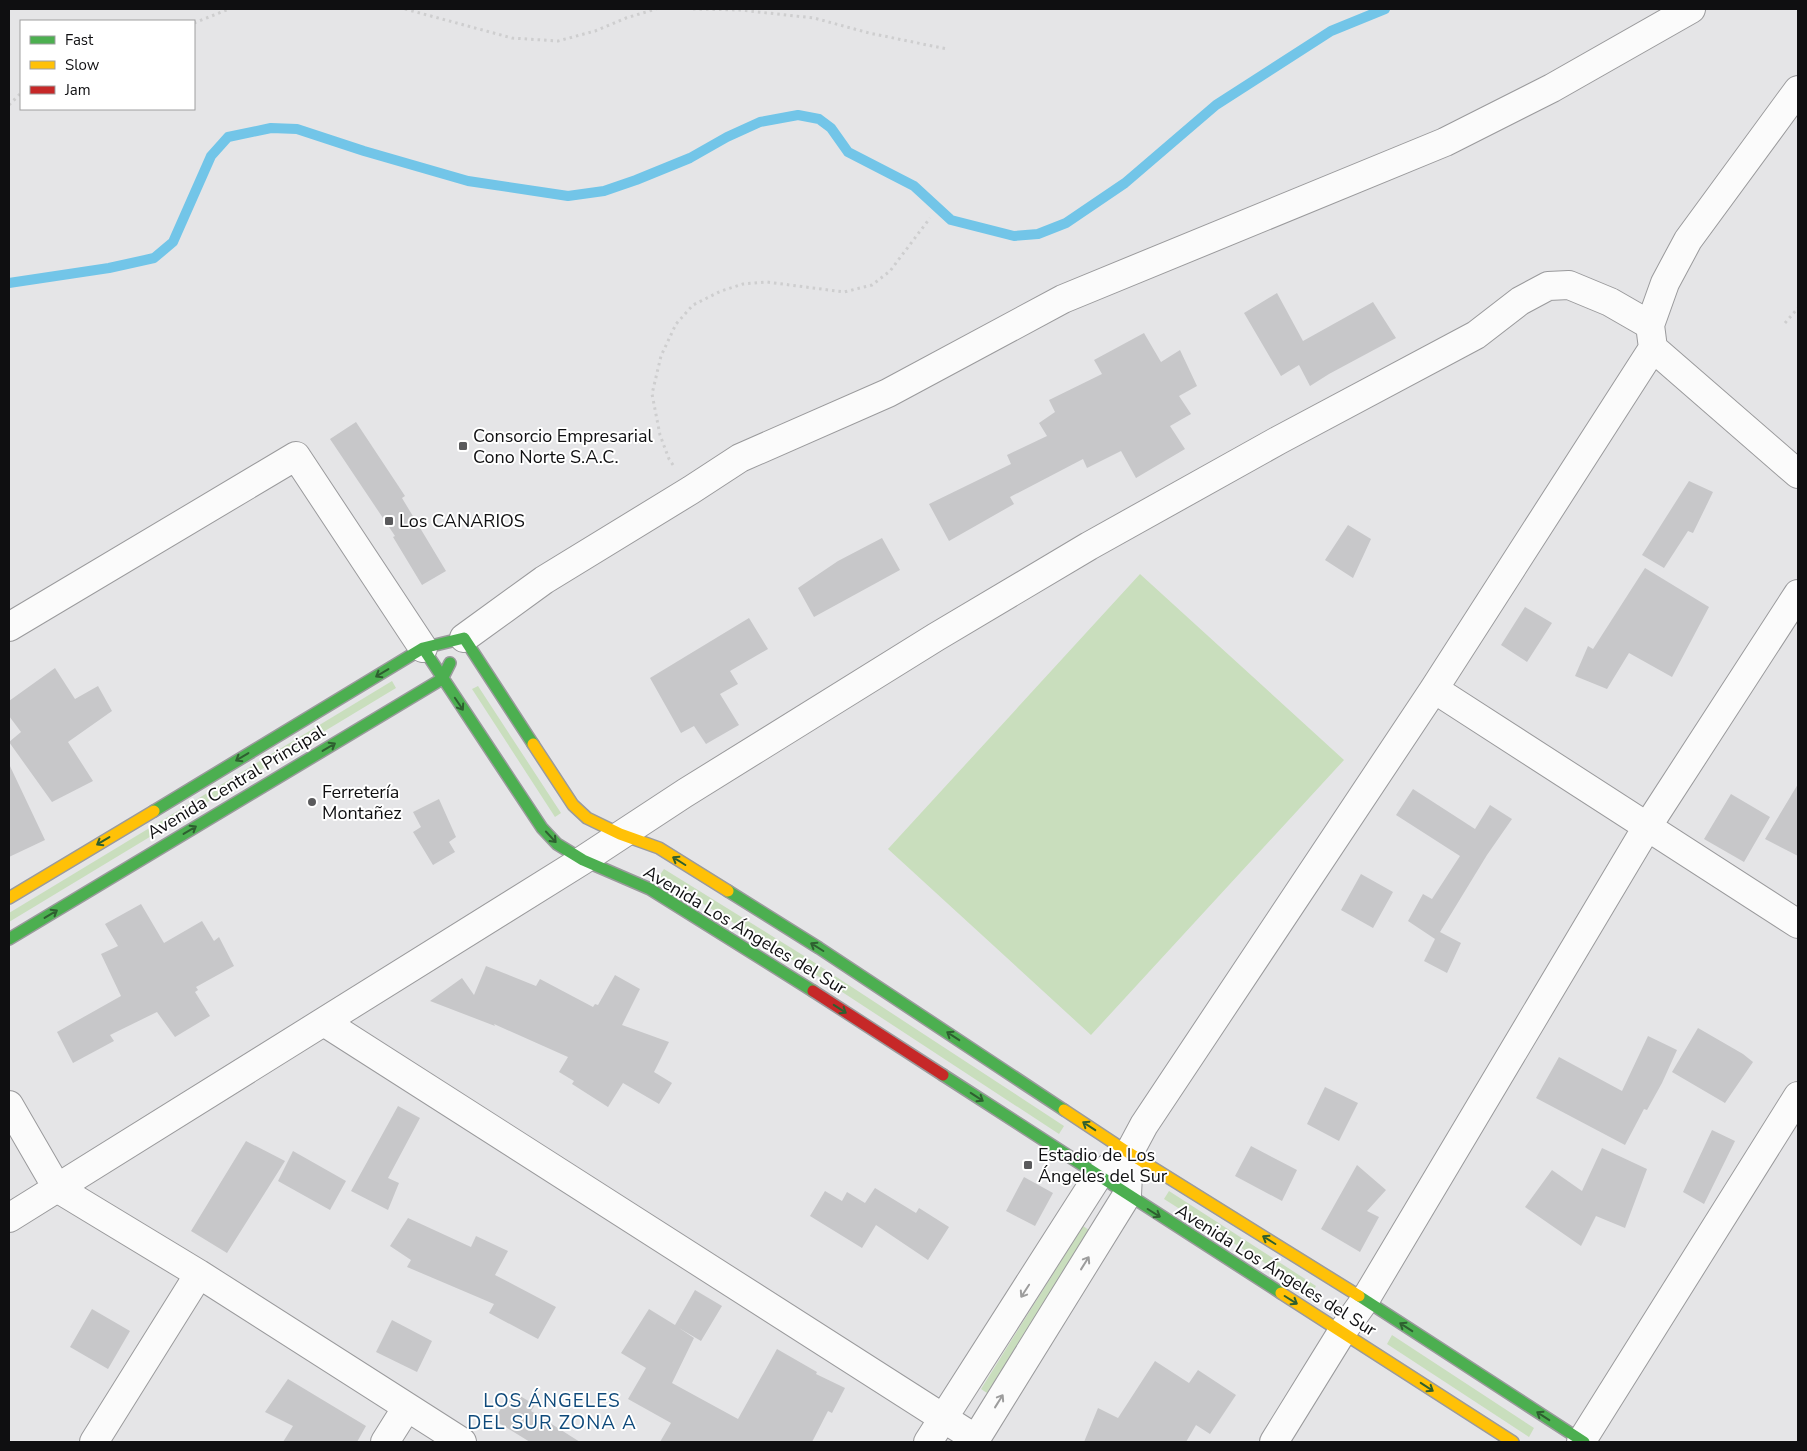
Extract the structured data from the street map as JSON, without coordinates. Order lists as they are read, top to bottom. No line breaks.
{"streets":{"street":["Avenida Central Principal","Avenida Los Ángeles del Sur"]},"crossings":[["Avenida Central Principal","Avenida Los Ángeles del Sur"]],"districts":["LOS ÁNGELES DEL SUR ZONA A"],"places":{"transit":["Consorcio Empresarial Cono Norte S.A.C.","Los CANARIOS","Estadio de Los Ángeles del Sur"],"other":["Ferretería Montañez"]},"legend":["Fast","Slow","Jam"]}
